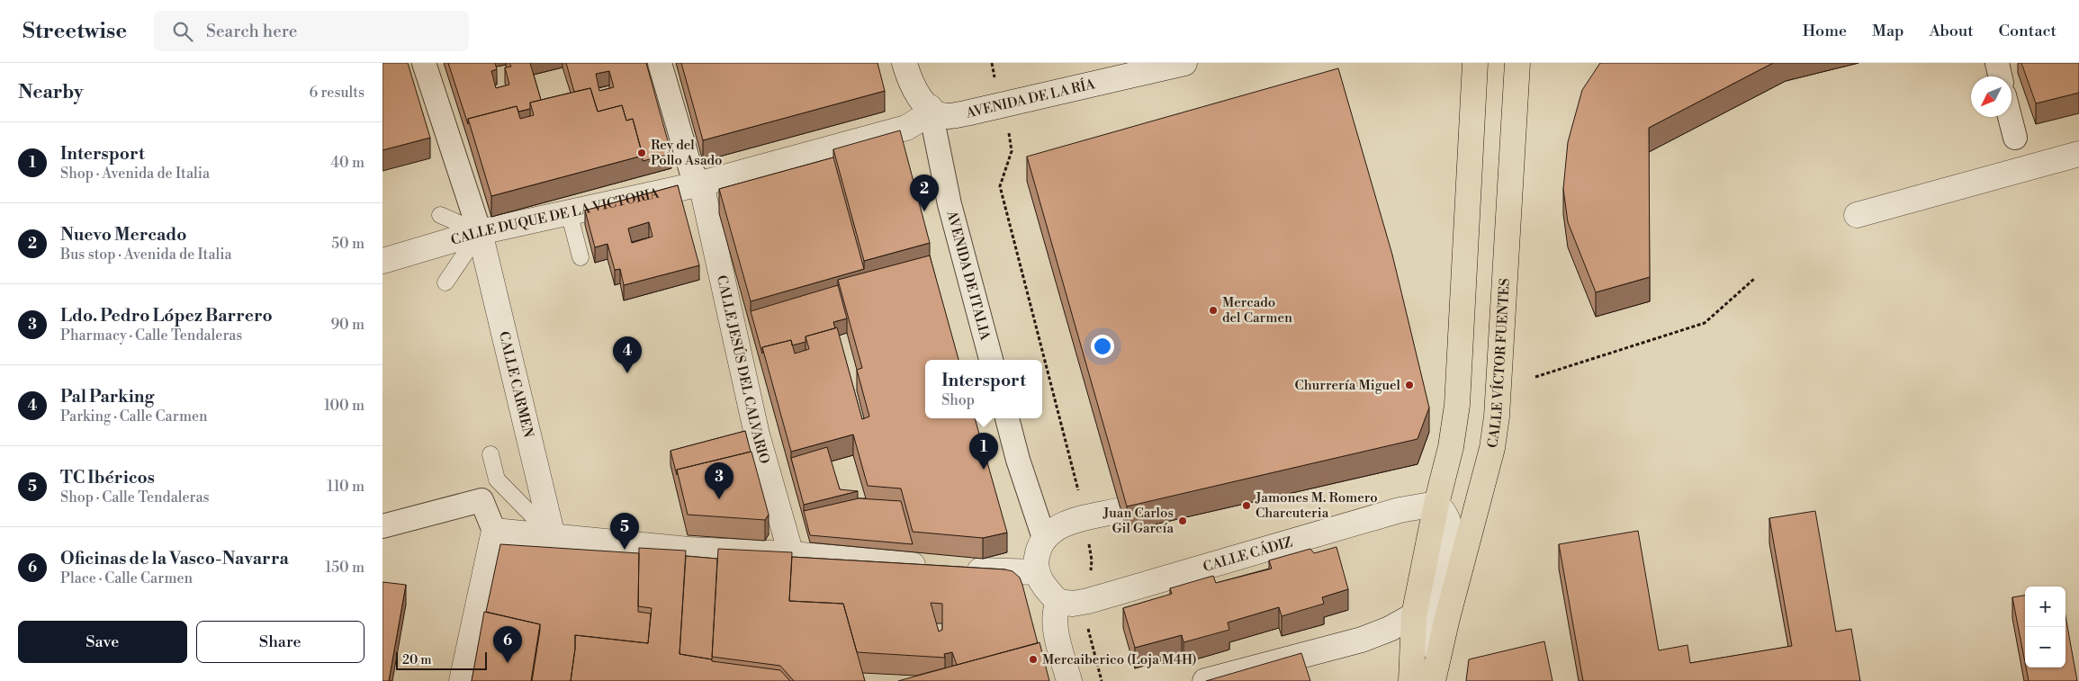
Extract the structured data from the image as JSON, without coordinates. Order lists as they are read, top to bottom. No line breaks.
{"streets":{"main road":["CALLE VÍCTOR FUENTES"],"street":["AVENIDA DE LA RÍA","CALLE DUQUE DE LA VICTORIA","AVENIDA DE ITALIA","CALLE JESÚS DEL CALVARIO","CALLE CARMEN","CALLE CÁDIZ"]},"crossings":[["AVENIDA DE LA RÍA","CALLE DUQUE DE LA VICTORIA"],["AVENIDA DE LA RÍA","AVENIDA DE ITALIA"],["CALLE DUQUE DE LA VICTORIA","AVENIDA DE ITALIA"],["CALLE DUQUE DE LA VICTORIA","CALLE JESÚS DEL CALVARIO"],["CALLE DUQUE DE LA VICTORIA","CALLE CARMEN"],["CALLE VÍCTOR FUENTES","CALLE CÁDIZ"]],"places":["Rey del Pollo Asado","Mercado del Carmen","Churrería Miguel","Jamones M. Romero Charcuteria","Juan Carlos Gil García","Mercaiberico (Loja M4H)"],"scale_bar":"20 m","north":"bottom left","page":{"header":"Streetwise","search":"Search here","nav":["Home","Map","About","Contact"],"heading":["Nearby","6 results"],"list":[{"mark":"1","name":"Intersport","note":"Shop · Avenida de Italia","value":"40 m"},{"mark":"2","name":"Nuevo Mercado","note":"Bus stop · Avenida de Italia","value":"50 m"},{"mark":"3","name":"Ldo. Pedro López Barrero","note":"Pharmacy · Calle Tendaleras","value":"90 m"},{"mark":"4","name":"Pal Parking","note":"Parking · Calle Carmen","value":"100 m"},{"mark":"5","name":"TC Ibéricos","note":"Shop · Calle Tendaleras","value":"110 m"},{"mark":"6","name":"Oficinas de la Vasco-Navarra","note":"Place · Calle Carmen","value":"150 m"}],"pins":["2","4","1","3","5","6"],"popup":["Intersport","Shop"],"map_buttons":["+","−"],"buttons":["Save","Share"],"scale":"20 m"}}
